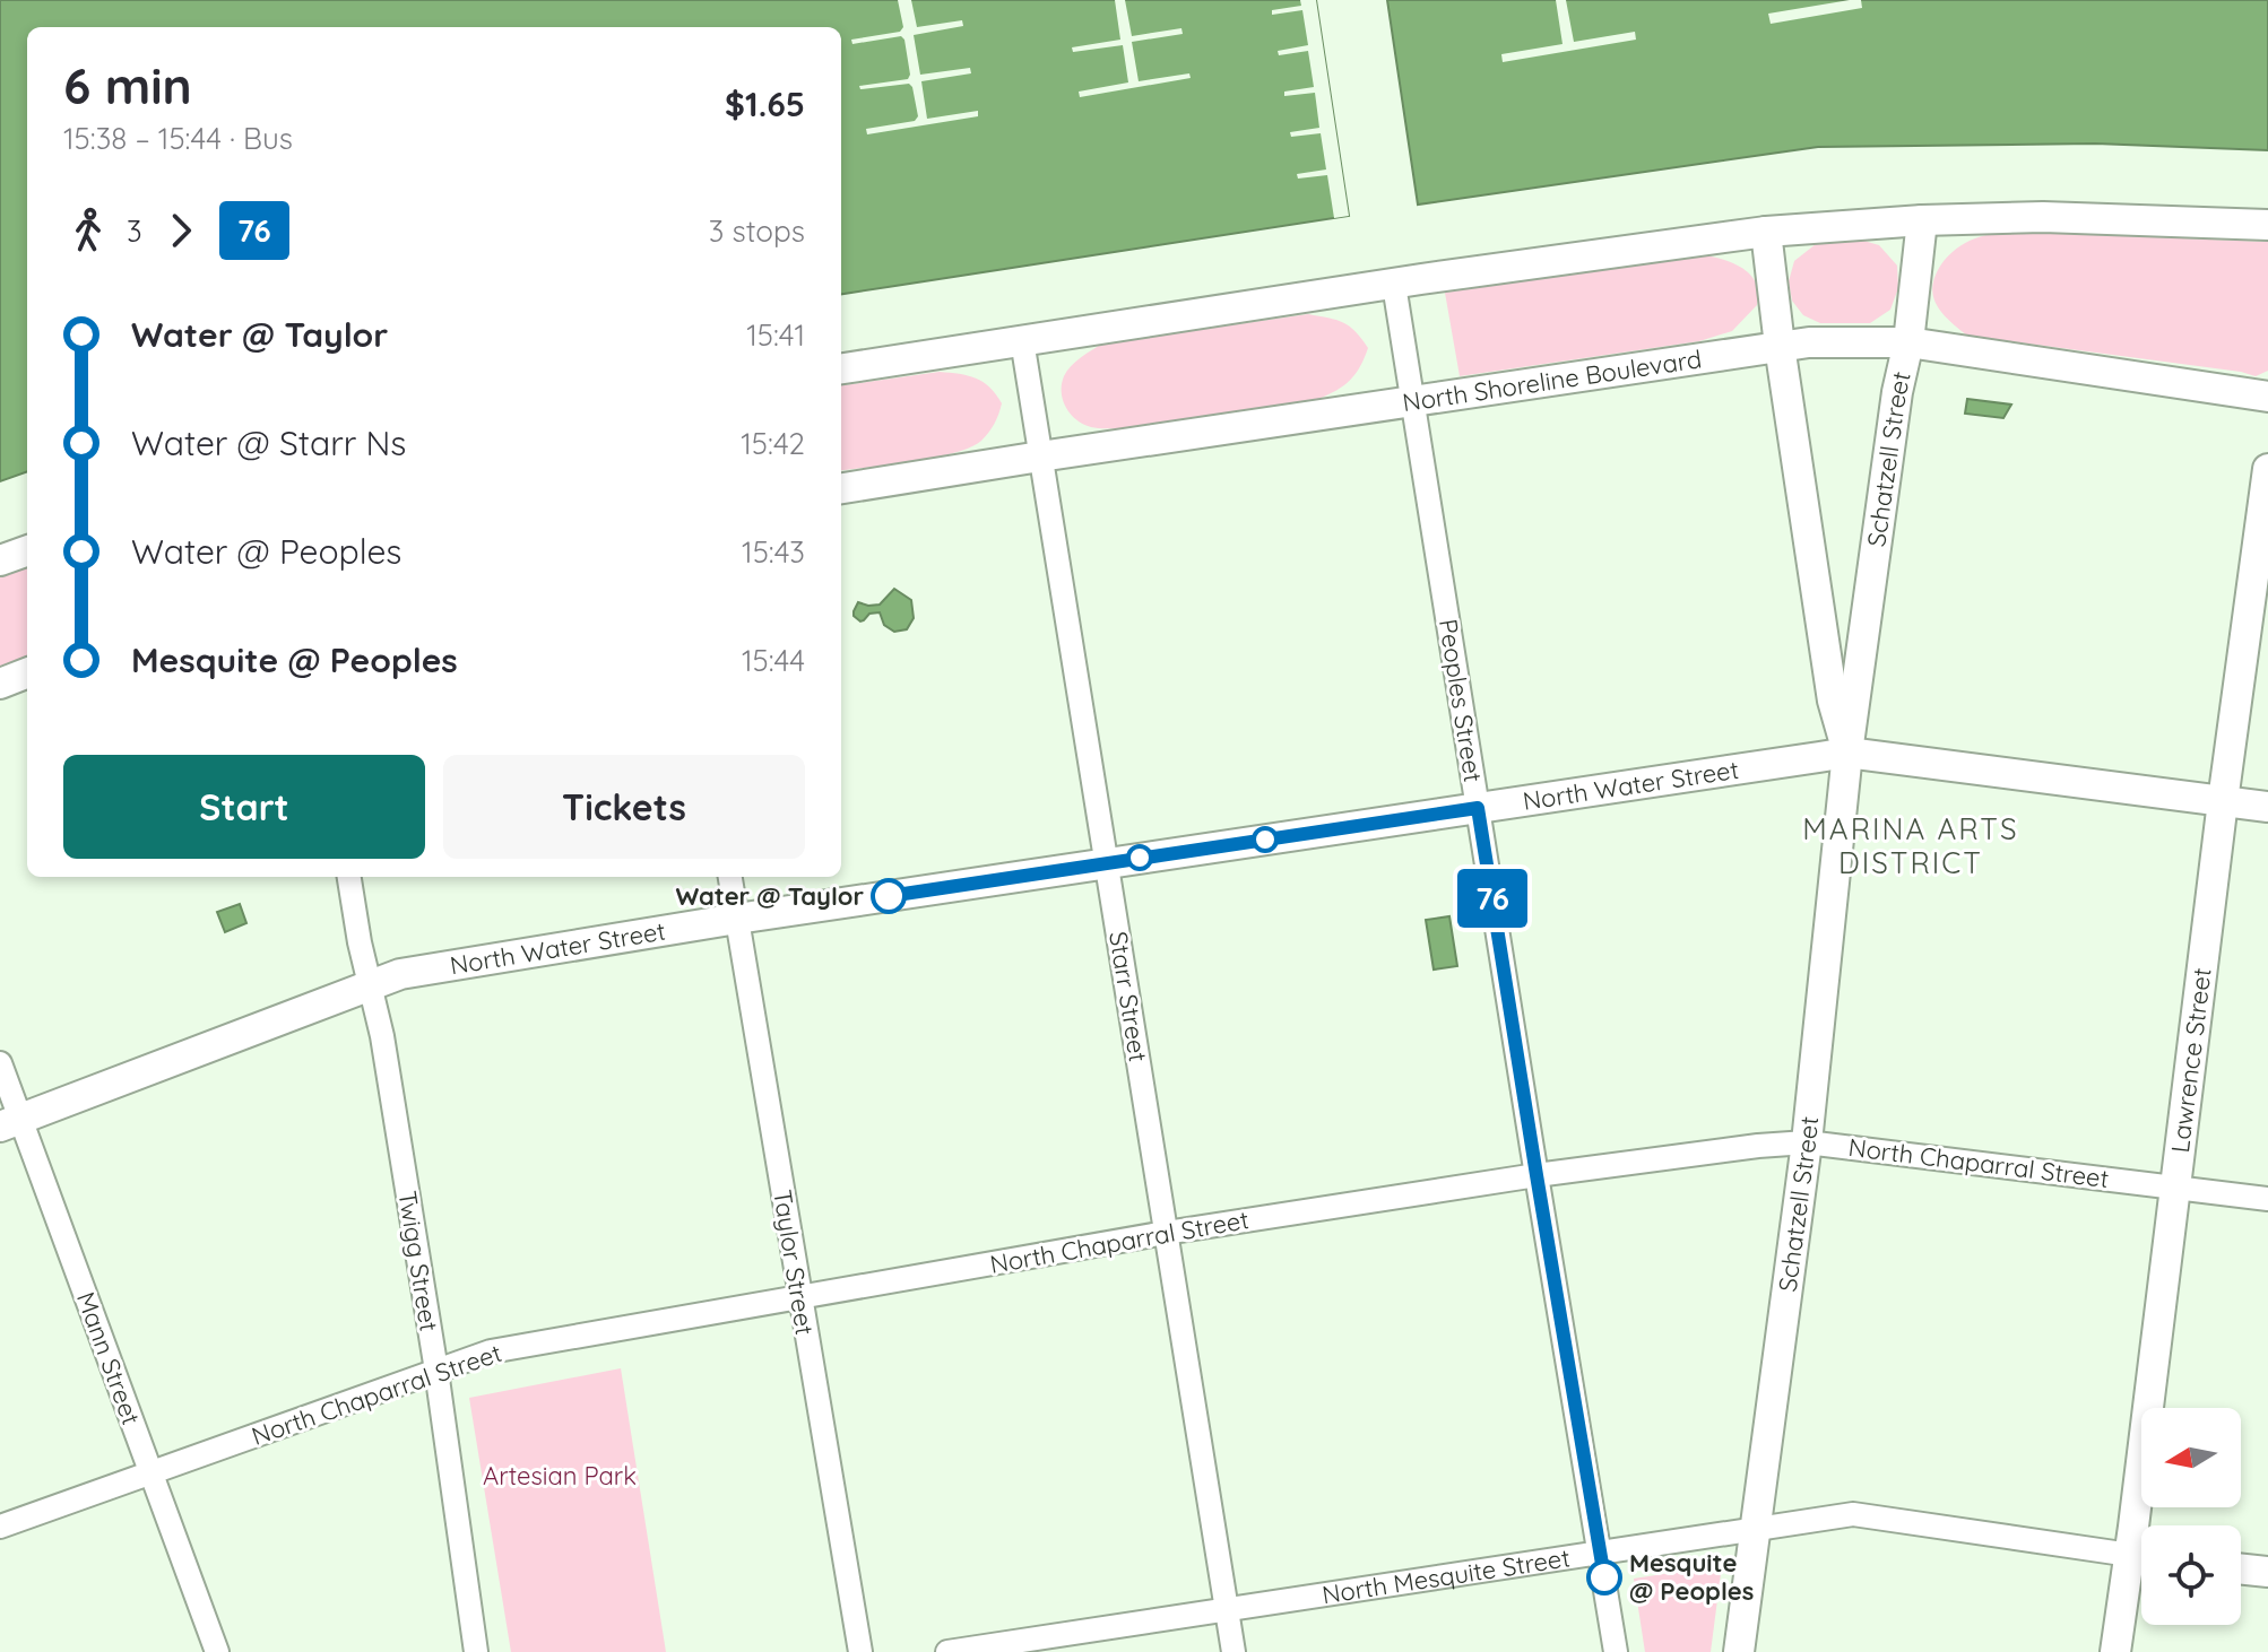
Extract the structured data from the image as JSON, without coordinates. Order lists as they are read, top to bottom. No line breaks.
{"streets":{"main road":["North Shoreline Boulevard","Schatzell Street","North Water Street","Lawrence Street"],"street":["Peoples Street","Starr Street","North Chaparral Street","Twigg Street","Taylor Street","Mann Street","North Mesquite Street"]},"crossings":[["North Shoreline Boulevard","Schatzell Street"],["North Shoreline Boulevard","Peoples Street"],["North Shoreline Boulevard","Starr Street"],["Schatzell Street","North Water Street"],["Schatzell Street","North Chaparral Street"],["Schatzell Street","North Mesquite Street"],["Peoples Street","North Water Street"],["Peoples Street","North Chaparral Street"],["Peoples Street","North Mesquite Street"],["North Water Street","Starr Street"],["North Water Street","Lawrence Street"],["North Water Street","Twigg Street"],["North Water Street","Taylor Street"],["North Water Street","Mann Street"],["Starr Street","North Chaparral Street"],["Starr Street","North Mesquite Street"],["Lawrence Street","North Chaparral Street"],["North Chaparral Street","Twigg Street"],["North Chaparral Street","Taylor Street"],["North Chaparral Street","Mann Street"]],"districts":["MARINA ARTS DISTRICT"],"parks":["Artesian Park"],"places":["Water @ Taylor","Mesquite @ Peoples"],"lines":["bus line 76"],"north":"left","page":{"on_map":"76","heading":["6 min","15:38 – 15:44 · Bus","$1.65"],"legs":["3","76","3 stops"],"list":[{"name":"Water @ Taylor","value":"15:41"},{"name":"Water @ Starr Ns","value":"15:42"},{"name":"Water @ Peoples","value":"15:43"},{"name":"Mesquite @ Peoples","value":"15:44"}],"buttons":["Start","Tickets"]}}
